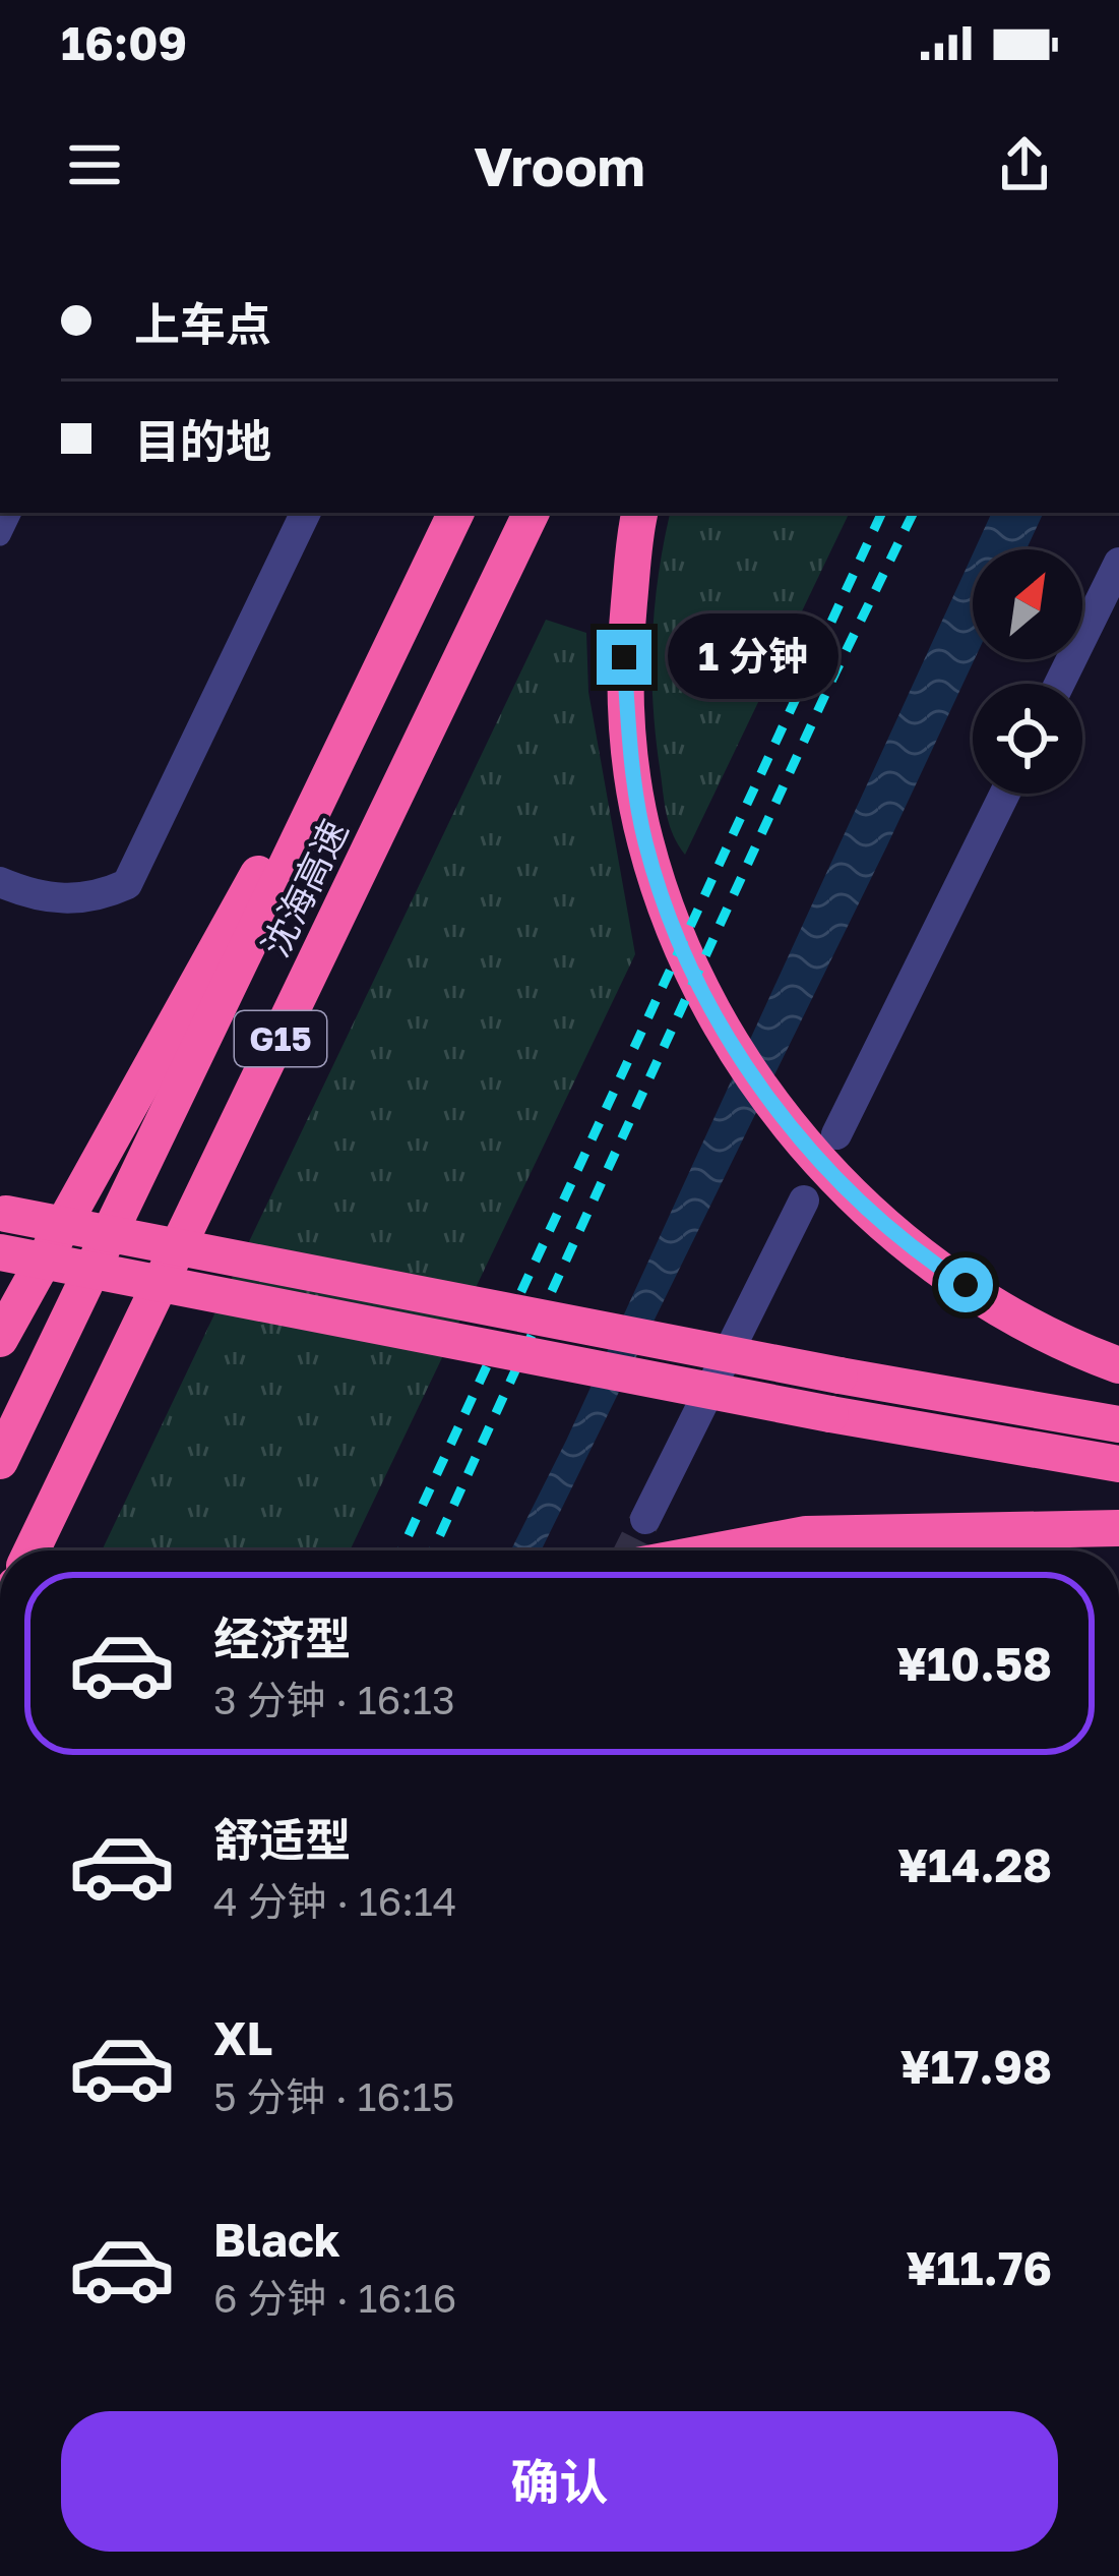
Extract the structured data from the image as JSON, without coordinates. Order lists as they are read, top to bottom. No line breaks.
{"streets":{"highway":["沈海高速","G15"]},"north":"top right","page":{"status":"16:09","header":"Vroom","banner":["上车点","目的地"],"bubble":"1 分钟","list":[{"name":"经济型","note":"3 分钟 · 16:13","value":"¥10.58"},{"name":"舒适型","note":"4 分钟 · 16:14","value":"¥14.28"},{"name":"XL","note":"5 分钟 · 16:15","value":"¥17.98"},{"name":"Black","note":"6 分钟 · 16:16","value":"¥11.76"}],"buttons":"确认"}}
